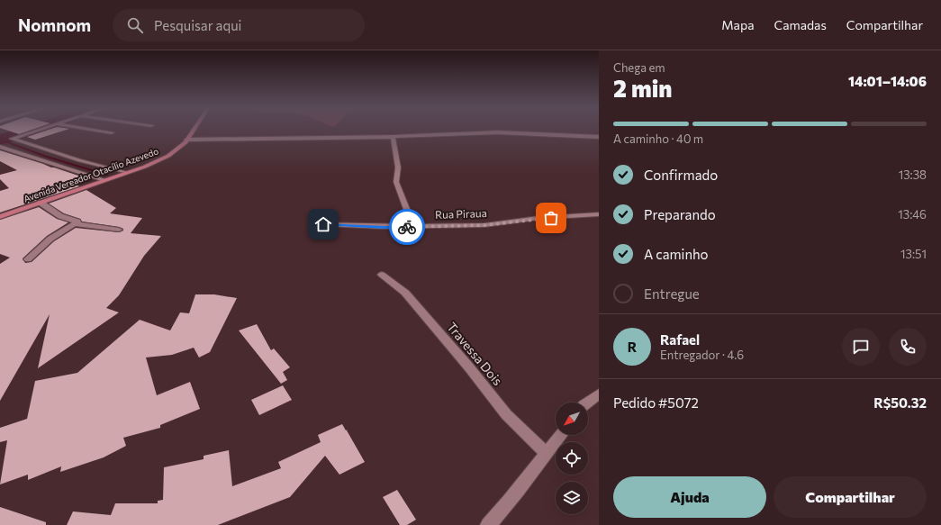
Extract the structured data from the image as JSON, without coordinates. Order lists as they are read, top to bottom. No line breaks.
{"streets":{"main road":["Avenida Vereador Otacílio Azevedo"],"street":["Rua Piraua","Travessa Dois"]},"north":"bottom left","page":{"header":"Nomnom","search":"Pesquisar aqui","nav":["Mapa","Camadas","Compartilhar"],"heading":["2 min","Chega em","14:01–14:06"],"panel":["Rafael","Entregador · 4.6","Pedido #5072","R$50.32"],"bar":"A caminho · 40 m","list":[["Confirmado","13:38"],["Preparando","13:46"],["A caminho","13:51"],"Entregue"],"round":"R","buttons":["Ajuda","Compartilhar"]}}
